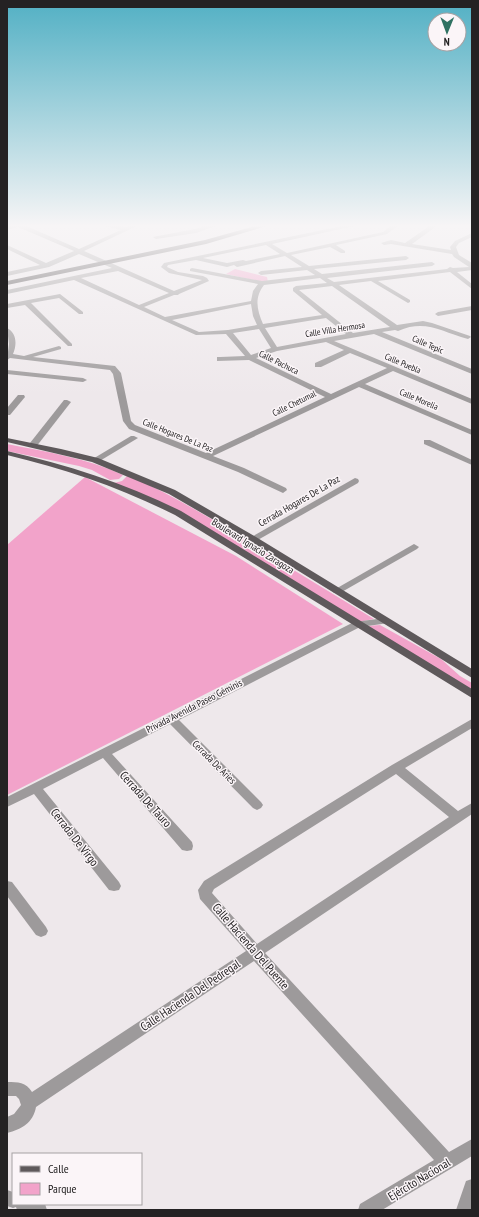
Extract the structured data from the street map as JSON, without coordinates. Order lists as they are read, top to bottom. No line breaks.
{"streets":{"main road":["Boulevard Ignacio Zaragoza"],"street":["Calle Villa Hermosa","Calle Tepic","Calle Pachuca","Calle Puebla","Calle Morelia","Calle Chetumal","Calle Hogares De La Paz","Cerrada Hogares De La Paz","Privada Avenida Paseo Géminis","Cerrada De Aries","Cerrada De Tauro","Cerrada De Virgo","Calle Hacienda Del Puente","Calle Hacienda Del Pedregal","Ejército Nacional"]},"crossings":[["Calle Villa Hermosa","Calle Tepic"],["Calle Villa Hermosa","Calle Pachuca"],["Calle Villa Hermosa","Calle Puebla"],["Calle Pachuca","Calle Chetumal"],["Calle Puebla","Calle Chetumal"],["Calle Morelia","Calle Chetumal"],["Calle Chetumal","Calle Hogares De La Paz"],["Cerrada Hogares De La Paz","Boulevard Ignacio Zaragoza"],["Boulevard Ignacio Zaragoza","Privada Avenida Paseo Géminis"],["Privada Avenida Paseo Géminis","Cerrada De Aries"],["Privada Avenida Paseo Géminis","Cerrada De Tauro"],["Privada Avenida Paseo Géminis","Cerrada De Virgo"],["Calle Hacienda Del Puente","Calle Hacienda Del Pedregal"],["Calle Hacienda Del Puente","Ejército Nacional"]],"legend":["Calle","Parque"],"north":"bottom"}
